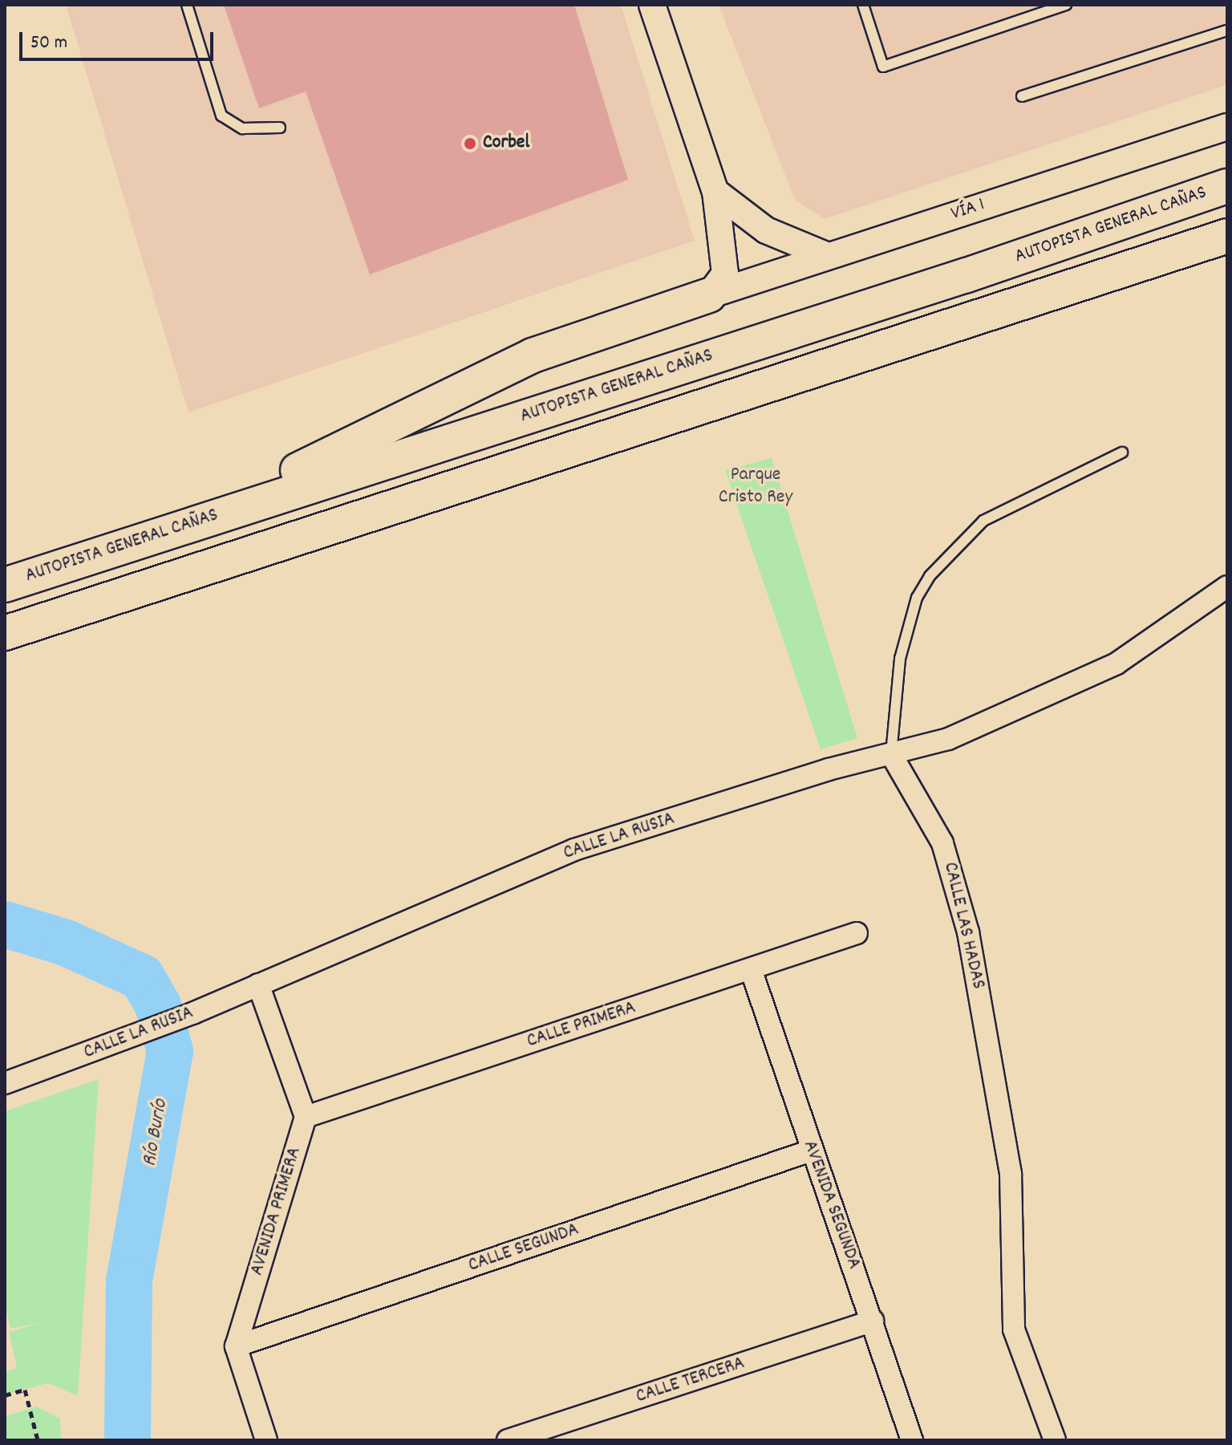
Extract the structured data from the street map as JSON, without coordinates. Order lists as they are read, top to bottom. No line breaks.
{"streets":{"highway":["AUTOPISTA GENERAL CAÑAS"],"street":["VÍA 1","CALLE LA RUSIA","CALLE LAS HADAS","CALLE PRIMERA","AVENIDA SEGUNDA","AVENIDA PRIMERA","CALLE SEGUNDA","CALLE TERCERA"]},"crossings":[["CALLE LA RUSIA","CALLE LAS HADAS"],["CALLE PRIMERA","AVENIDA SEGUNDA"],["CALLE PRIMERA","AVENIDA PRIMERA"],["AVENIDA SEGUNDA","CALLE SEGUNDA"],["AVENIDA SEGUNDA","CALLE TERCERA"],["AVENIDA PRIMERA","CALLE SEGUNDA"]],"water":["Río Burío"],"parks":["Parque Cristo Rey"],"places":["Corbel"],"scale_bar":"50 m"}
